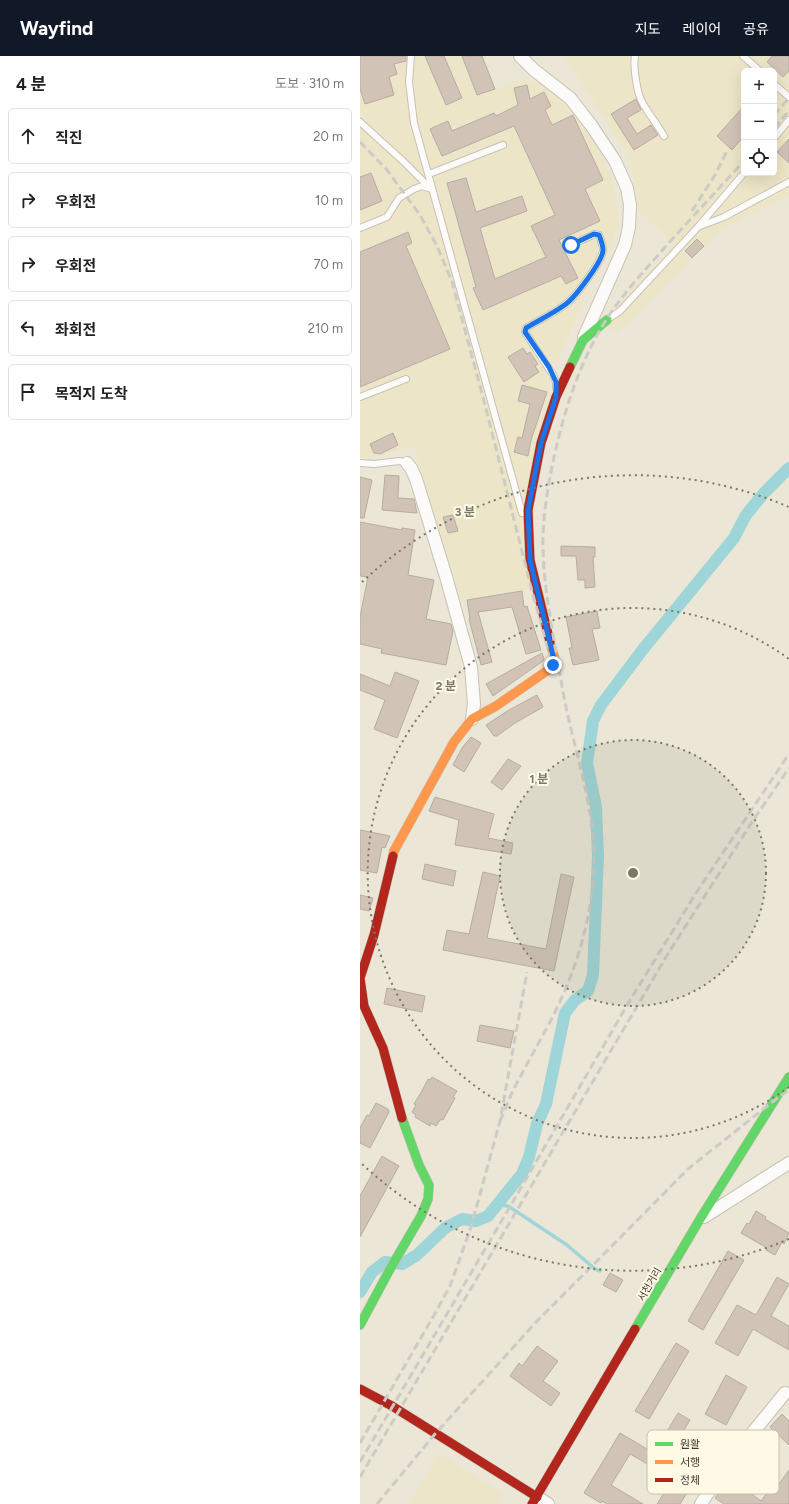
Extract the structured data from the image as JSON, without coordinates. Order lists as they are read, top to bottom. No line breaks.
{"streets":{"street":["서천거리"]},"legend":["원활","서행","정체"],"page":{"header":"Wayfind","nav":["지도","레이어","공유"],"heading":["4 분","도보 · 310 m"],"map_buttons":["+","−"],"list":[["직진","20 m"],["우회전","10 m"],["우회전","70 m"],["좌회전","210 m"],"목적지 도착"]},"rings":["3 분","2 분","1 분"]}
